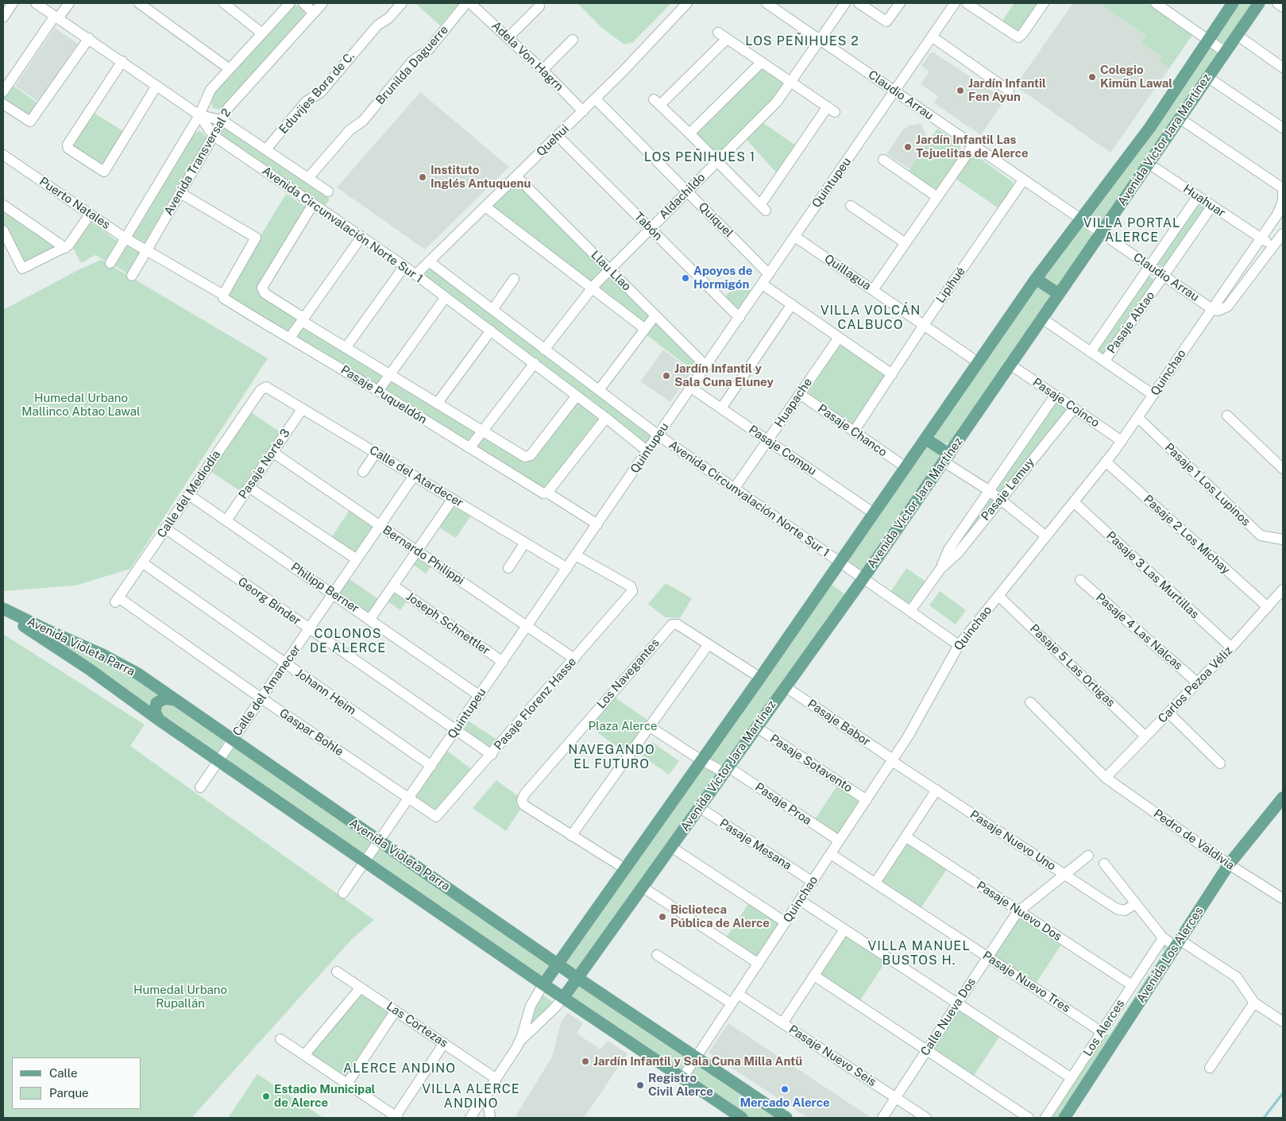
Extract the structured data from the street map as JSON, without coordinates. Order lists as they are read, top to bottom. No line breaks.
{"streets":{"main road":["Avenida Víctor Jara Martínez","Avenida Violeta Parra","Avenida Los Alerces"],"street":["Adela Von Hagrn","Brunilda Daguerre","Eduvijes Bora de C.","Claudio Arrau","Quehui","Avenida Transversal 2","Quintupeu","Aldachildo","Huahuar","Puerto Natales","Quiquel","Avenida Circunvalación Norte Sur 1","Tabón","Llau Llao","Quillagua","Lipihué","Pasaje Abtao","Quinchao","Pasaje Puqueldón","Huapache","Pasaje Coínco","Pasaje Chanco","Pasaje Compu","Pasaje Norte 3","Calle del Atardecer","Pasaje 1 Los Lupinos","Pasaje Lemuy","Calle del Mediodía","Pasaje 2 Los Michay","Bernardo Philippi","Pasaje 3 Las Murtillas","Philipp Berner","Georg Binder","Joseph Schnettler","Pasaje 4 Las Nalcas","Pasaje 5 Las Ortigas","Los Navegantes","Carlos Pezoa Véliz","Calle del Amanecer","Johann Heim","Pasaje Florenz Hasse","Pasaje Babor","Gaspar Bohle","Pasaje Sotavento","Pasaje Proa","Pedro de Valdivia","Pasaje Nuevo Uno","Pasaje Mesana","Pasaje Nuevo Dos","Pasaje Nuevo Tres","Calle Nueva Dos","Las Cortezas","Los Alerces","Pasaje Nuevo Seis"]},"crossings":[["Adela Von Hagrn","Brunilda Daguerre"],["Adela Von Hagrn","Quehui"],["Brunilda Daguerre","Avenida Circunvalación Norte Sur 1"],["Eduvijes Bora de C.","Avenida Circunvalación Norte Sur 1"],["Claudio Arrau","Avenida Víctor Jara Martínez"],["Claudio Arrau","Quintupeu"],["Claudio Arrau","Aldachildo"],["Claudio Arrau","Lipihué"],["Claudio Arrau","Pasaje Abtao"],["Claudio Arrau","Quinchao"],["Avenida Víctor Jara Martínez","Huahuar"],["Avenida Víctor Jara Martínez","Avenida Circunvalación Norte Sur 1"],["Avenida Víctor Jara Martínez","Quillagua"],["Avenida Víctor Jara Martínez","Pasaje Coínco"],["Avenida Víctor Jara Martínez","Pasaje Chanco"],["Avenida Víctor Jara Martínez","Pasaje Compu"],["Avenida Víctor Jara Martínez","Avenida Violeta Parra"],["Avenida Víctor Jara Martínez","Los Navegantes"],["Avenida Víctor Jara Martínez","Pasaje Babor"],["Avenida Víctor Jara Martínez","Pasaje Sotavento"],["Avenida Víctor Jara Martínez","Pasaje Proa"],["Avenida Víctor Jara Martínez","Pasaje Mesana"],["Quehui","Quiquel"],["Quehui","Avenida Circunvalación Norte Sur 1"],["Quehui","Tabón"],["Quehui","Llau Llao"],["Avenida Transversal 2","Puerto Natales"],["Avenida Transversal 2","Avenida Circunvalación Norte Sur 1"],["Quintupeu","Quiquel"],["Quintupeu","Avenida Circunvalación Norte Sur 1"],["Quintupeu","Tabón"],["Quintupeu","Llau Llao"],["Quintupeu","Quillagua"],["Quintupeu","Pasaje Puqueldón"],["Quintupeu","Pasaje Compu"],["Quintupeu","Calle del Atardecer"],["Quintupeu","Bernardo Philippi"],["Quintupeu","Philipp Berner"],["Quintupeu","Georg Binder"],["Quintupeu","Joseph Schnettler"],["Quintupeu","Avenida Violeta Parra"],["Quintupeu","Johann Heim"],["Quintupeu","Pasaje Florenz Hasse"],["Quintupeu","Gaspar Bohle"],["Aldachildo","Quiquel"],["Aldachildo","Avenida Circunvalación Norte Sur 1"],["Aldachildo","Tabón"],["Aldachildo","Llau Llao"],["Huahuar","Pasaje Abtao"],["Huahuar","Quinchao"],["Puerto Natales","Pasaje Puqueldón"],["Avenida Circunvalación Norte Sur 1","Quinchao"],["Avenida Circunvalación Norte Sur 1","Pasaje Puqueldón"],["Avenida Circunvalación Norte Sur 1","Huapache"],["Avenida Circunvalación Norte Sur 1","Pasaje Lemuy"],["Quillagua","Lipihué"],["Lipihué","Pasaje Chanco"],["Quinchao","Pasaje Coínco"],["Quinchao","Pasaje 1 Los Lupinos"],["Quinchao","Pasaje 2 Los Michay"],["Quinchao","Pasaje 3 Las Murtillas"],["Quinchao","Avenida Violeta Parra"],["Quinchao","Pasaje 5 Las Ortigas"],["Quinchao","Pasaje Babor"],["Quinchao","Pasaje Sotavento"],["Quinchao","Pasaje Proa"],["Quinchao","Pasaje Nuevo Uno"],["Quinchao","Pasaje Mesana"],["Quinchao","Pasaje Nuevo Tres"],["Quinchao","Pasaje Nuevo Seis"],["Huapache","Pasaje Chanco"],["Huapache","Pasaje Compu"],["Pasaje Coínco","Pasaje Lemuy"],["Pasaje Norte 3","Calle del Atardecer"],["Pasaje Norte 3","Bernardo Philippi"],["Pasaje Norte 3","Philipp Berner"],["Calle del Atardecer","Calle del Mediodía"],["Calle del Atardecer","Calle del Amanecer"],["Calle del Mediodía","Philipp Berner"],["Calle del Mediodía","Georg Binder"],["Calle del Mediodía","Johann Heim"],["Calle del Mediodía","Gaspar Bohle"],["Pasaje 2 Los Michay","Carlos Pezoa Véliz"],["Bernardo Philippi","Calle del Amanecer"],["Bernardo Philippi","Pasaje Florenz Hasse"],["Pasaje 3 Las Murtillas","Carlos Pezoa Véliz"],["Philipp Berner","Calle del Amanecer"],["Georg Binder","Calle del Amanecer"],["Georg Binder","Pasaje Florenz Hasse"],["Pasaje 4 Las Nalcas","Carlos Pezoa Véliz"],["Avenida Violeta Parra","Calle del Amanecer"],["Pasaje 5 Las Ortigas","Carlos Pezoa Véliz"],["Carlos Pezoa Véliz","Pedro de Valdivia"],["Calle del Amanecer","Johann Heim"],["Calle del Amanecer","Gaspar Bohle"],["Pasaje Florenz Hasse","Gaspar Bohle"],["Pasaje Babor","Pasaje Nuevo Uno"],["Pedro de Valdivia","Avenida Los Alerces"],["Pasaje Nuevo Uno","Calle Nueva Dos"],["Pasaje Nuevo Dos","Calle Nueva Dos"],["Pasaje Nuevo Dos","Los Alerces"],["Pasaje Nuevo Tres","Calle Nueva Dos"],["Pasaje Nuevo Tres","Los Alerces"],["Calle Nueva Dos","Pasaje Nuevo Seis"]],"districts":["LOS PEÑIHUES 2","LOS PEÑIHUES 1","VILLA PORTAL ALERCE","VILLA VOLCÁN CALBUCO","COLONOS DE ALERCE","NAVEGANDO EL FUTURO","VILLA MANUEL BUSTOS H.","ALERCE ANDINO","VILLA ALERCE ANDINO"],"parks":["Humedal Urbano Mallinco Abtao Lawal","Plaza Alerce","Humedal Urbano Rupallán"],"places":["Colegio Kimün Lawal","Jardín Infantil Fen Ayun","Jardín Infantil Las Tejuelitas de Alerce","Instituto Inglés Antuquenu","Apoyos de Hormigón","Jardín Infantil y Sala Cuna Eluney","Biclioteca Pública de Alerce","Jardín Infantil y Sala Cuna Milla Antü","Registro Civil Alerce","Mercado Alerce","Estadio Municipal de Alerce"],"legend":["Calle","Parque"]}
